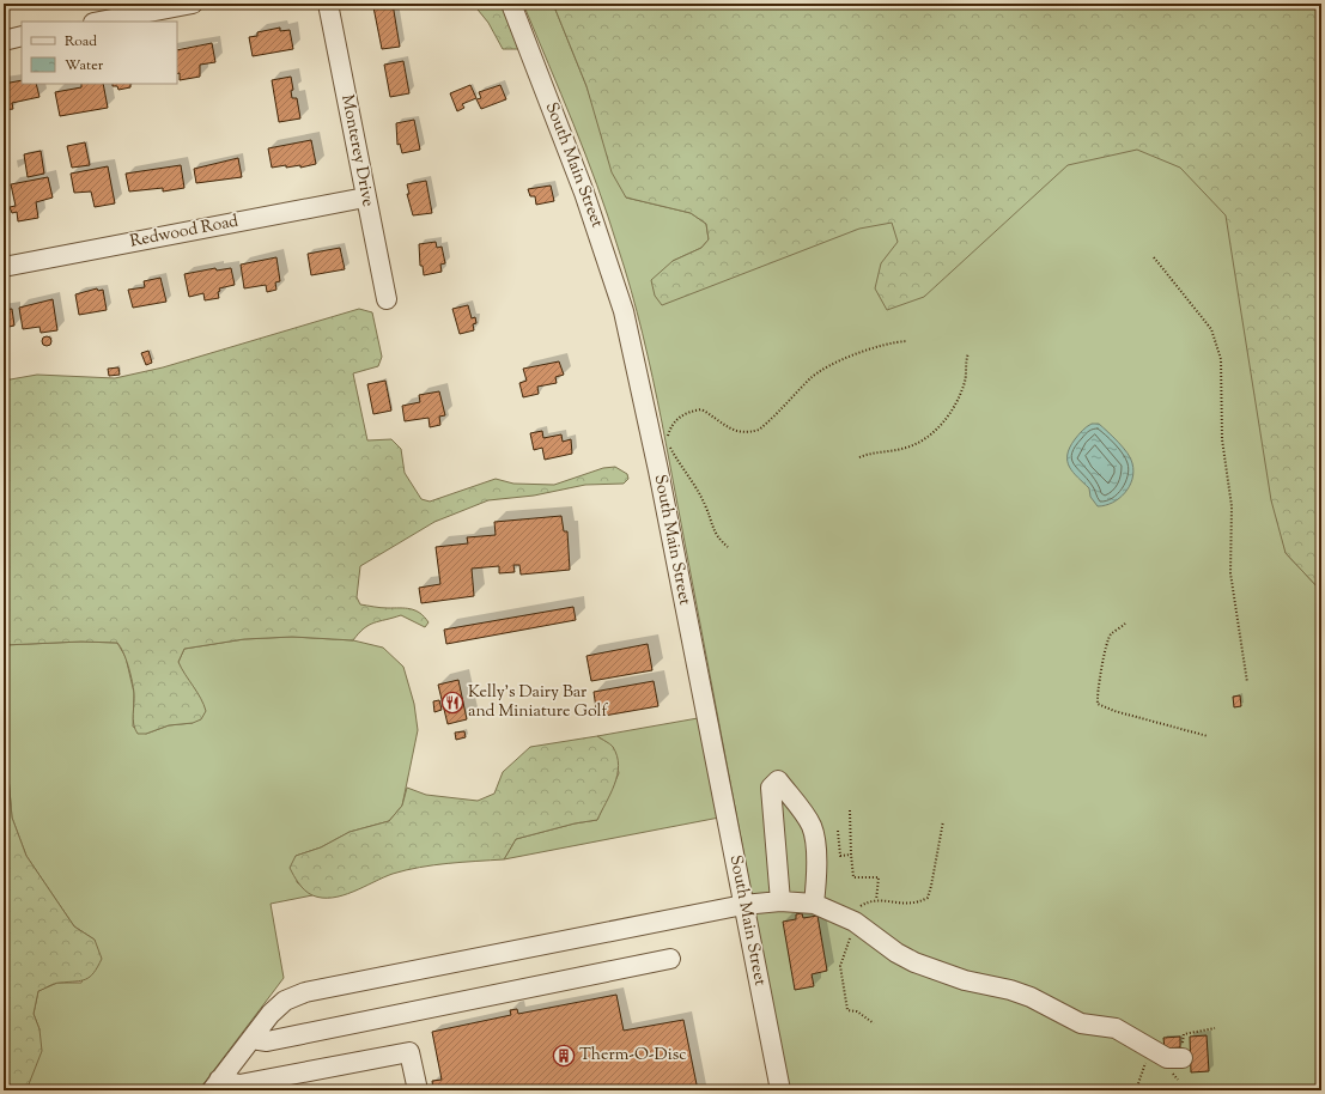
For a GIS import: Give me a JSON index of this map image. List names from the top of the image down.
{
  "streets": {
    "street": ["Monterey Drive", "South Main Street", "Redwood Road"]
  },
  "crossings": [
    ["Monterey Drive", "Redwood Road"]
  ],
  "places": {
    "restaurant": ["Kelly's Dairy Bar and Miniature Golf"],
    "building": ["Therm-O-Disc"]
  },
  "legend": ["Road", "Water"]
}
